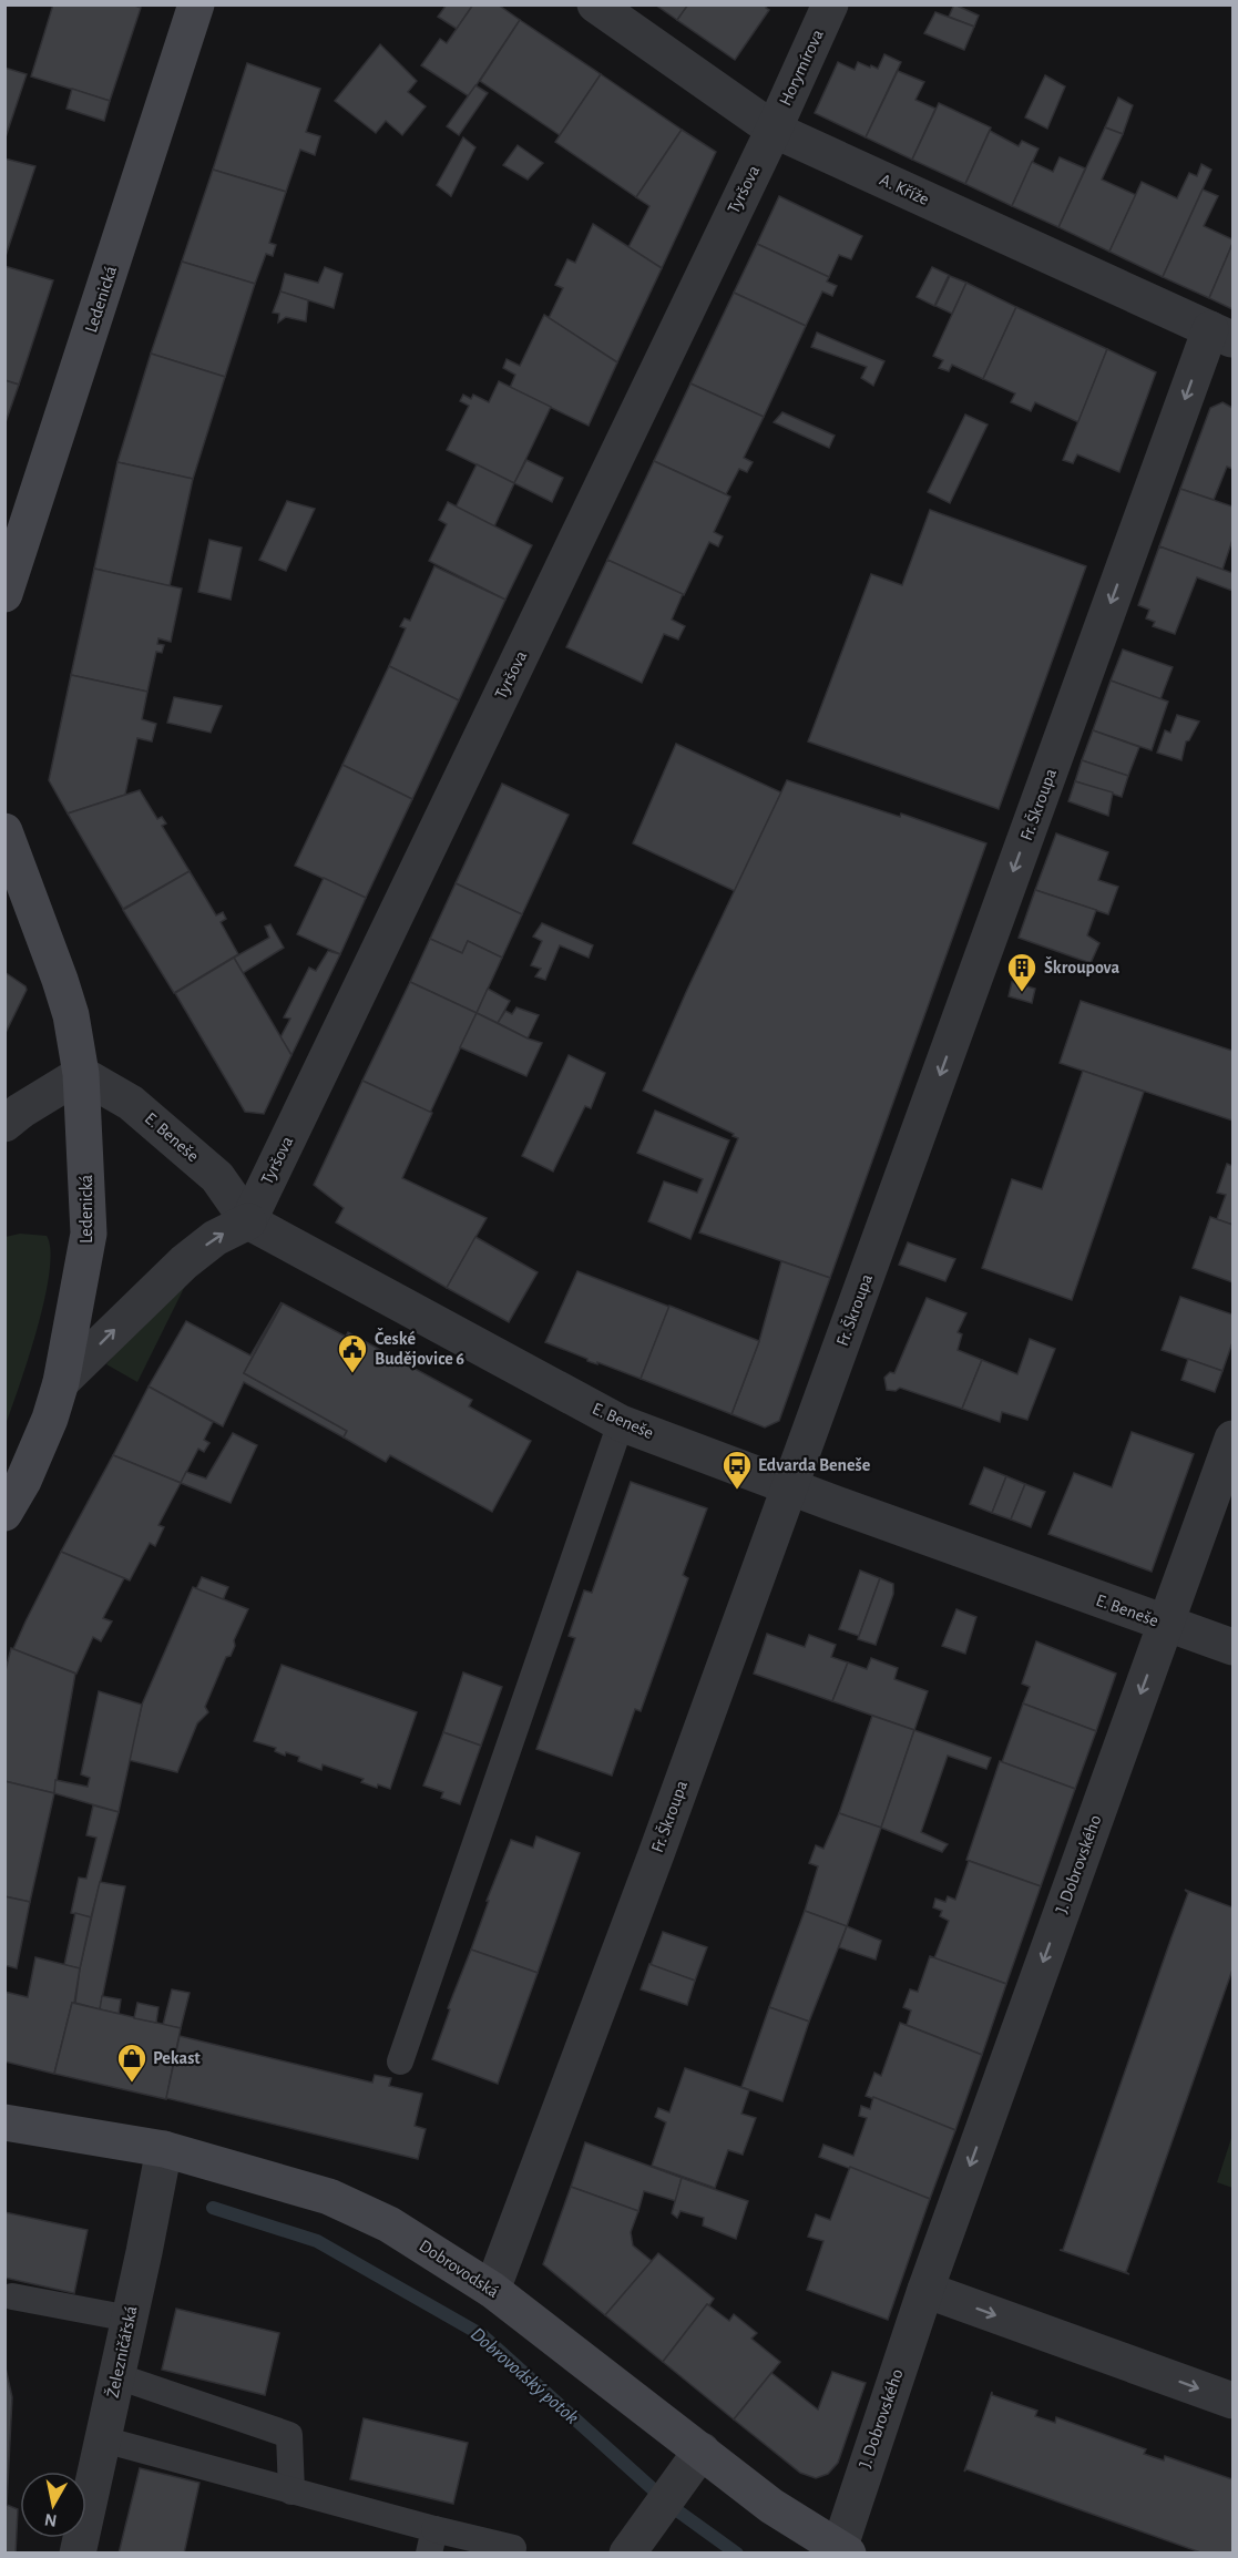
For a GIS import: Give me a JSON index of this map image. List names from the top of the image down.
{
  "streets": {
    "main road": ["Ledenická", "Dobrovodská"],
    "street": [
      "Horymírova",
      "Tyršova",
      "A. Kříže",
      "Fr. Škroupa",
      "E. Beneše",
      "J. Dobrovského",
      "Železničářská"
    ]
  },
  "crossings": [
    ["Horymírova", "Tyršova"],
    ["Horymírova", "A. Kříže"],
    ["Tyršova", "A. Kříže"],
    ["Tyršova", "Ledenická"],
    ["Tyršova", "E. Beneše"],
    ["A. Kříže", "Fr. Škroupa"],
    ["Ledenická", "E. Beneše"],
    ["Fr. Škroupa", "E. Beneše"],
    ["Fr. Škroupa", "Dobrovodská"],
    ["E. Beneše", "J. Dobrovského"],
    ["J. Dobrovského", "Dobrovodská"],
    ["Dobrovodská", "Železničářská"]
  ],
  "one_way": ["Fr. Škroupa", "J. Dobrovského"],
  "water": ["Dobrovodský potok"],
  "places": {
    "building": ["Škroupova"],
    "public building": ["České Budějovice 6"],
    "bus stop": ["Edvarda Beneše"],
    "shop": ["Pekast"]
  },
  "north": "bottom"
}
